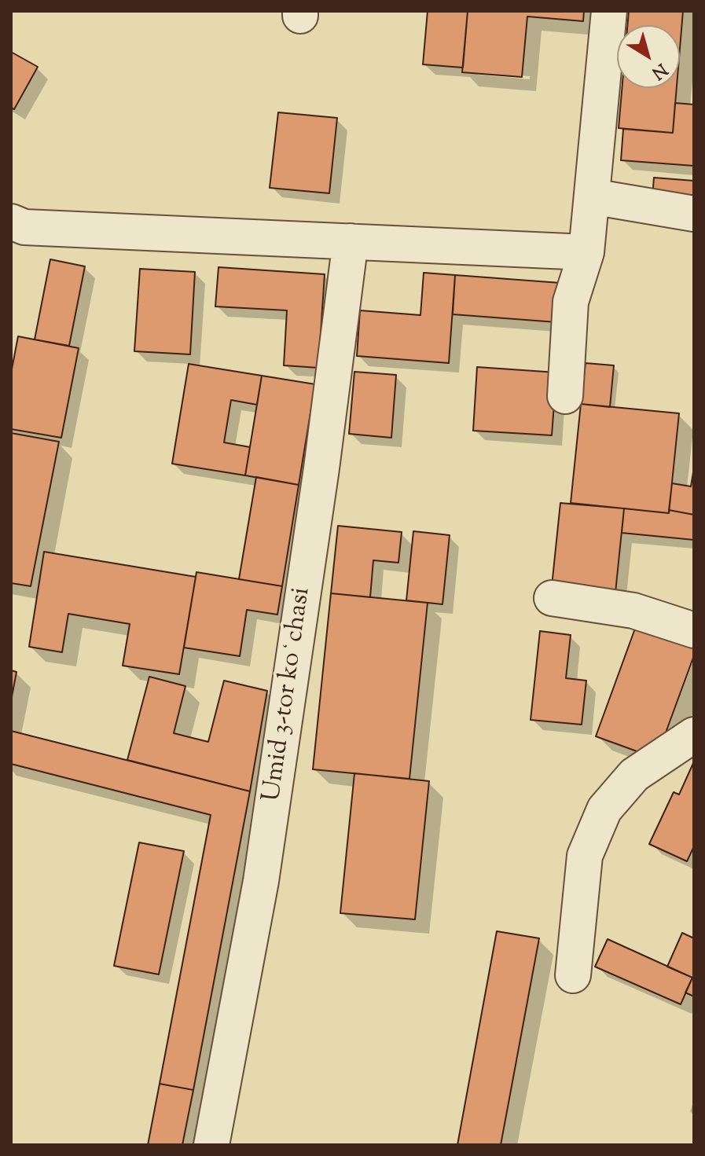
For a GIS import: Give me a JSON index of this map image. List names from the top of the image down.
{
  "streets": {
    "street": ["Umid 3-tor koʻchasi"]
  },
  "north": "bottom right"
}
